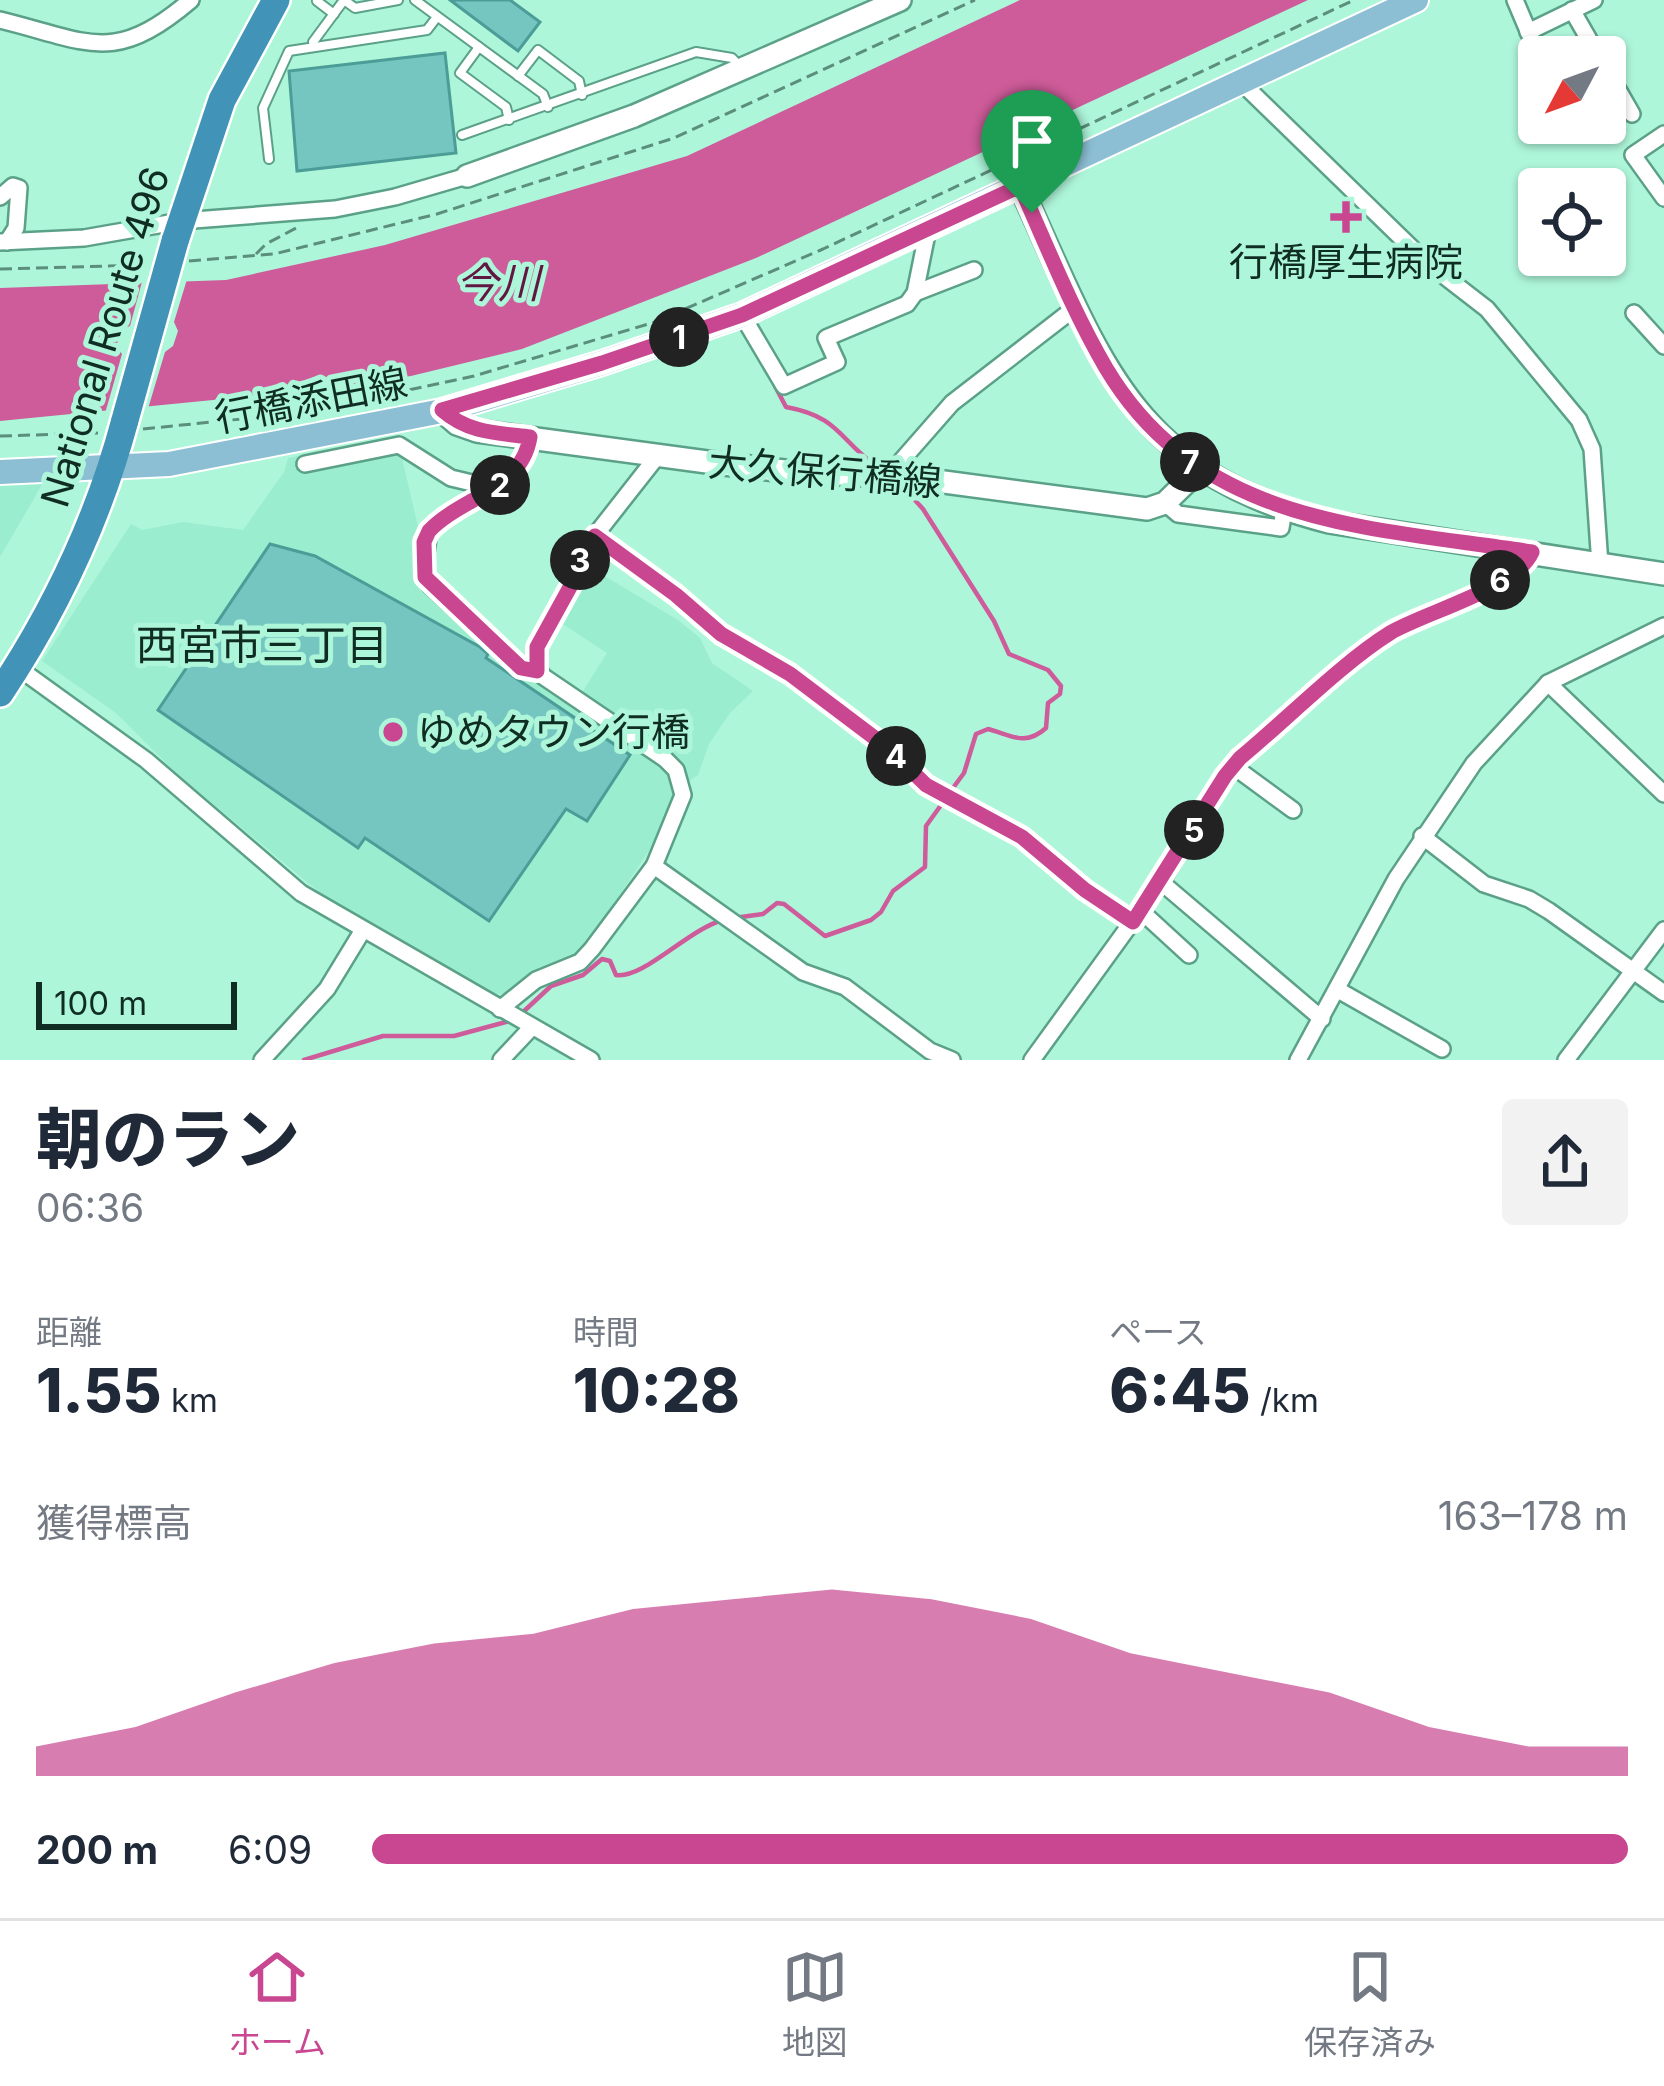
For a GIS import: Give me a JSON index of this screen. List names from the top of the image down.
{
  "streets": {
    "highway": ["National Route 496"],
    "main road": ["行橋添田線", "大久保行橋線"]
  },
  "crossings": [
    ["National Route 496", "行橋添田線"],
    ["行橋添田線", "大久保行橋線"]
  ],
  "districts": ["西宮市三丁目"],
  "water": ["今川"],
  "places": {
    "health": ["行橋厚生病院"],
    "other": ["ゆめタウン行橋"]
  },
  "scale_bar": "100 m",
  "north": "bottom left",
  "page": {
    "pins": [
      "1",
      "7",
      "2",
      "3",
      "6",
      "4",
      "5"
    ],
    "scale": "100 m",
    "heading": ["朝のラン", "06:36"],
    "stats": [
      ["距離", "1.55 km"],
      ["時間", "10:28"],
      ["ペース", "6:45 /km"]
    ],
    "chart": ["獲得標高", "163–178 m"],
    "list": [
      {
        "name": "200 m",
        "note": "6:09"
      }
    ],
    "tabs": ["ホーム", "地図", "保存済み"]
  }
}
